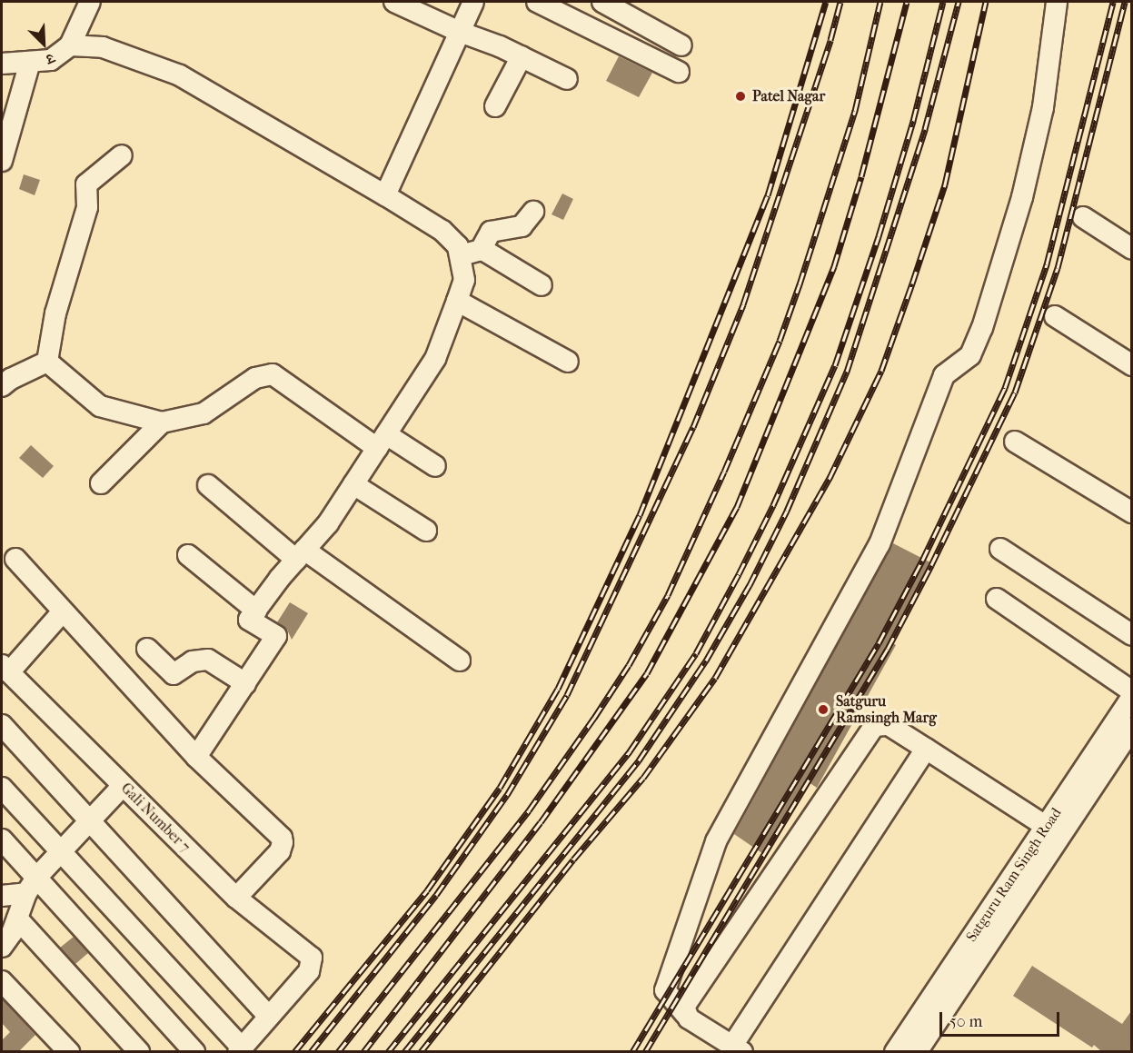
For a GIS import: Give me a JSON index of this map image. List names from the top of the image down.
{
  "streets": {
    "street": ["Gali Number 7", "Satguru Ram Singh Road"]
  },
  "places": ["Patel Nagar", "Satguru Ramsingh Marg"],
  "scale_bar": "50 m",
  "north": "bottom right"
}
